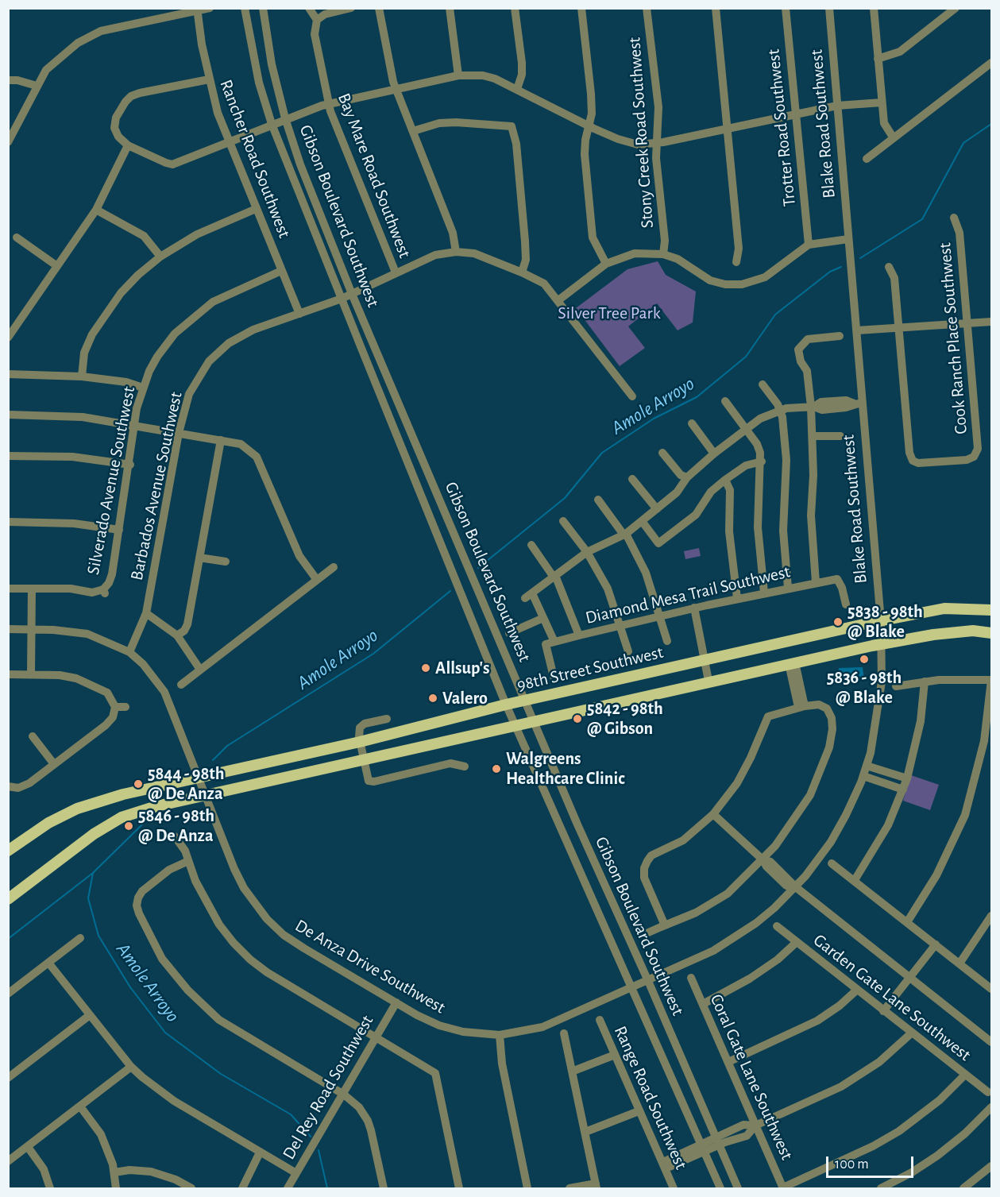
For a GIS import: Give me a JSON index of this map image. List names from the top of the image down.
{
  "streets": {
    "main road": ["98th Street Southwest"],
    "street": [
      "Blake Road Southwest",
      "Trotter Road Southwest",
      "Stony Creek Road Southwest",
      "Rancher Road Southwest",
      "Bay Mare Road Southwest",
      "Gibson Boulevard Southwest",
      "Cook Ranch Place Southwest",
      "Silverado Avenue Southwest",
      "Barbados Avenue Southwest",
      "Diamond Mesa Trail Southwest",
      "De Anza Drive Southwest",
      "Garden Gate Lane Southwest",
      "Coral Gate Lane Southwest",
      "Del Rey Road Southwest",
      "Range Road Southwest"
    ]
  },
  "crossings": [
    ["Blake Road Southwest", "Gibson Boulevard Southwest"],
    ["Blake Road Southwest", "98th Street Southwest"],
    ["Blake Road Southwest", "De Anza Drive Southwest"],
    ["Rancher Road Southwest", "Silverado Avenue Southwest"],
    ["Rancher Road Southwest", "Barbados Avenue Southwest"],
    ["Bay Mare Road Southwest", "Barbados Avenue Southwest"],
    ["Gibson Boulevard Southwest", "Barbados Avenue Southwest"],
    ["Gibson Boulevard Southwest", "98th Street Southwest"],
    ["Gibson Boulevard Southwest", "De Anza Drive Southwest"],
    ["Barbados Avenue Southwest", "De Anza Drive Southwest"],
    ["98th Street Southwest", "De Anza Drive Southwest"],
    ["De Anza Drive Southwest", "Del Rey Road Southwest"]
  ],
  "water": ["Amole Arroyo"],
  "parks": ["Silver Tree Park"],
  "places": [
    "5838 - 98th @ Blake",
    "5836 - 98th @ Blake",
    "Allsup's",
    "Valero",
    "5842 - 98th @ Gibson",
    "Walgreens Healthcare Clinic",
    "5844 - 98th @ De Anza",
    "5846 - 98th @ De Anza"
  ],
  "scale_bar": "100 m"
}
